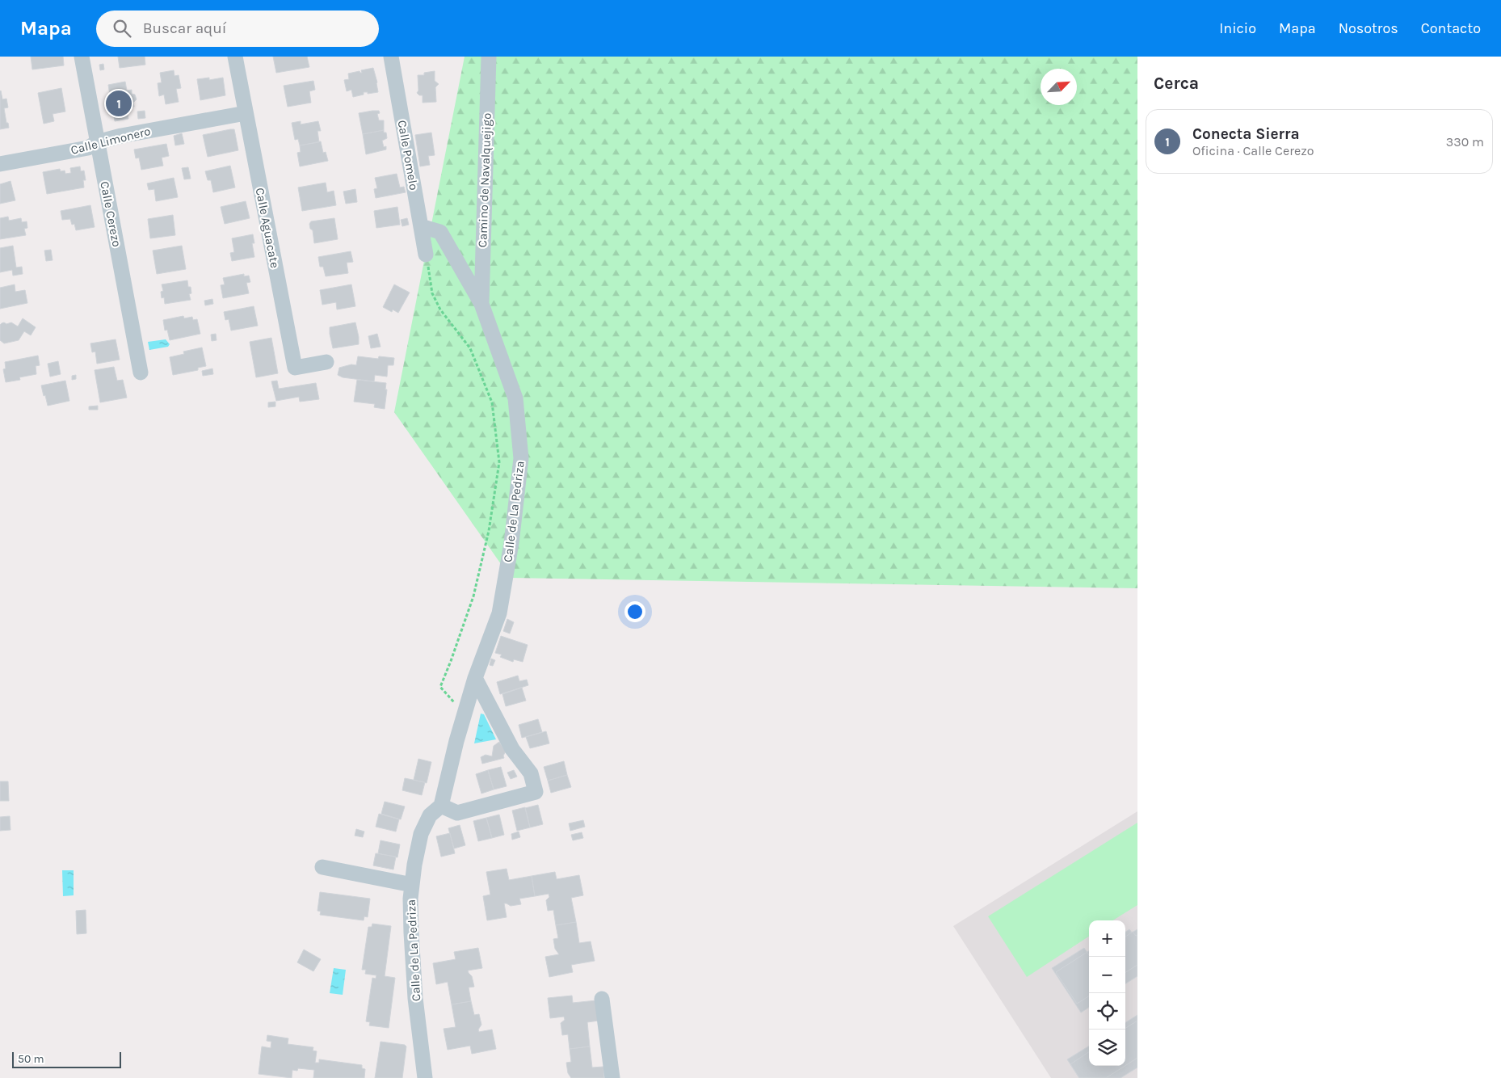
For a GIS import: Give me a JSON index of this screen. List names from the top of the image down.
{
  "streets": {
    "street": [
      "Calle Limonero",
      "Calle Pomelo",
      "Camino de Navalquejigo",
      "Calle Cerezo",
      "Calle Aguacate",
      "Calle de La Pedriza"
    ]
  },
  "crossings": [
    ["Calle Limonero", "Calle Cerezo"],
    ["Calle Limonero", "Calle Aguacate"],
    ["Calle Pomelo", "Calle de La Pedriza"],
    ["Camino de Navalquejigo", "Calle de La Pedriza"]
  ],
  "scale_bar": "50 m",
  "north": "top right",
  "page": {
    "header": "Mapa",
    "search": "Buscar aquí",
    "nav": [
      "Inicio",
      "Mapa",
      "Nosotros",
      "Contacto"
    ],
    "heading": "Cerca",
    "pins": "1",
    "list": [
      {
        "mark": "1",
        "name": "Conecta Sierra",
        "note": "Oficina · Calle Cerezo",
        "value": "330 m"
      }
    ],
    "map_buttons": ["+", "−"],
    "scale": "50 m"
  }
}
